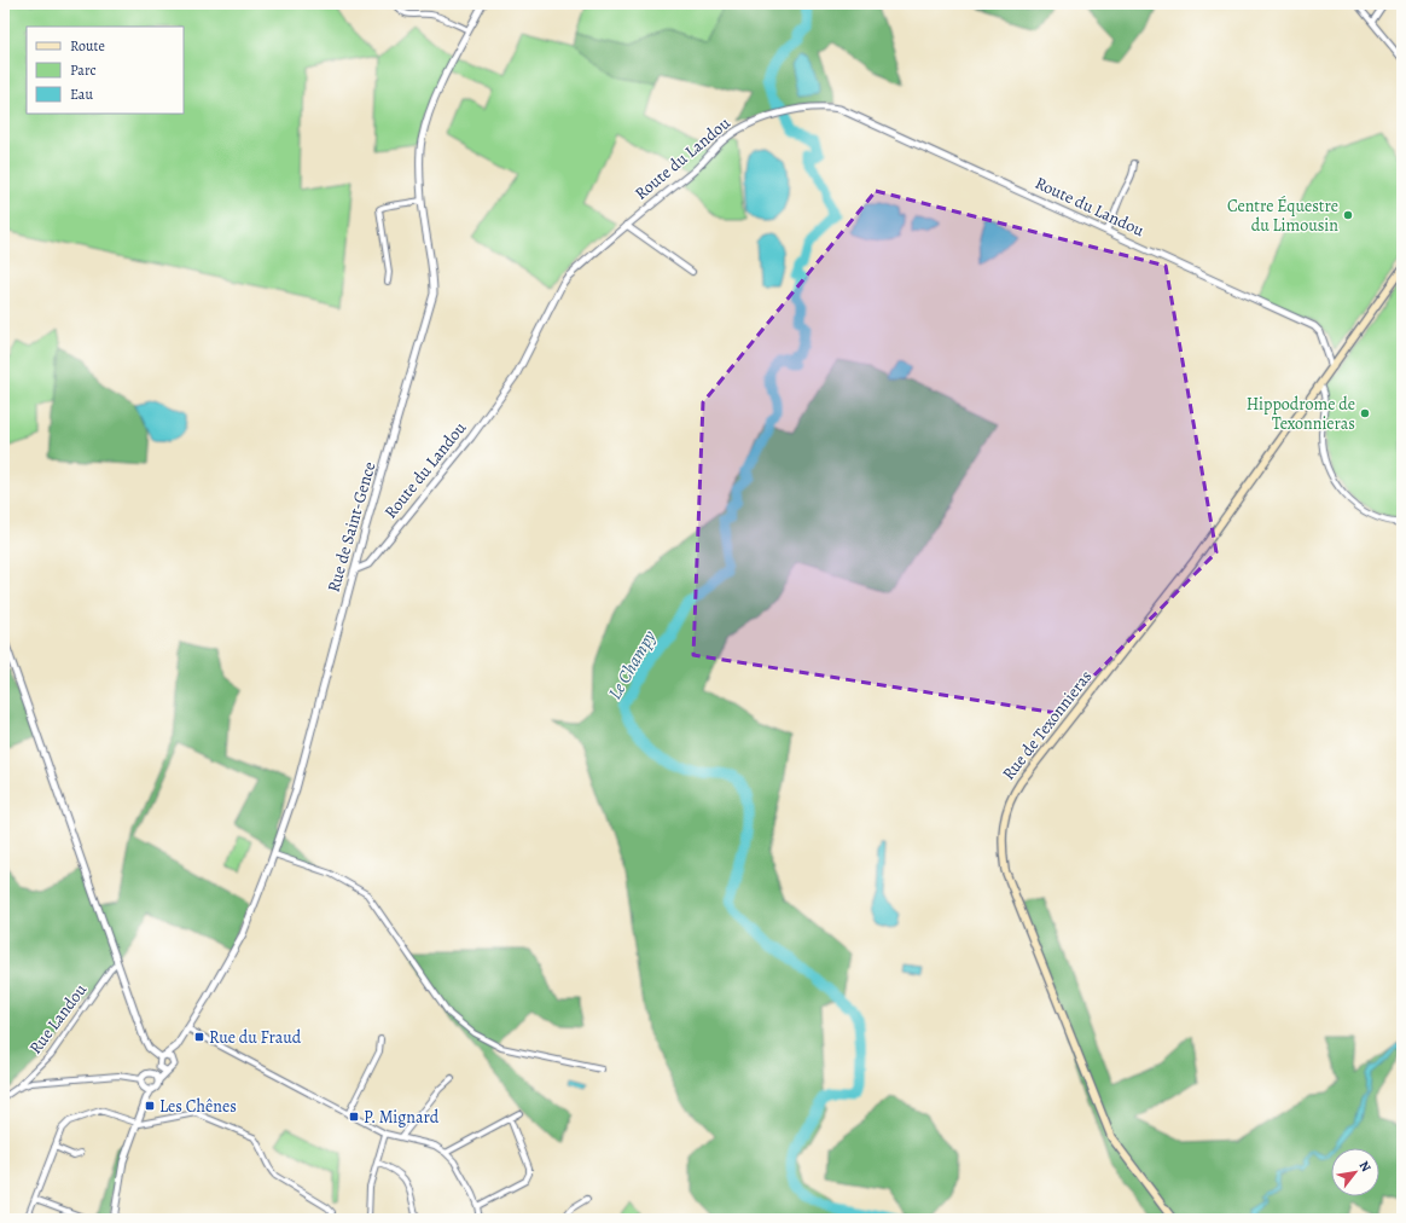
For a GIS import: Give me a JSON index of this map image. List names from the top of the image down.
{
  "streets": {
    "main road": ["Rue de Texonnieras"],
    "street": ["Route du Landou", "Rue de Saint-Gence", "Rue Landou"]
  },
  "crossings": [
    ["Route du Landou", "Rue de Saint-Gence"],
    ["Route du Landou", "Rue de Texonnieras"]
  ],
  "water": ["Le Champy"],
  "places": {
    "other": ["Centre Équestre du Limousin", "Hippodrome de Texonnieras"],
    "transit": ["Rue du Fraud", "Les Chênes", "P. Mignard"]
  },
  "legend": ["Route", "Parc", "Eau"],
  "north": "top right"
}
